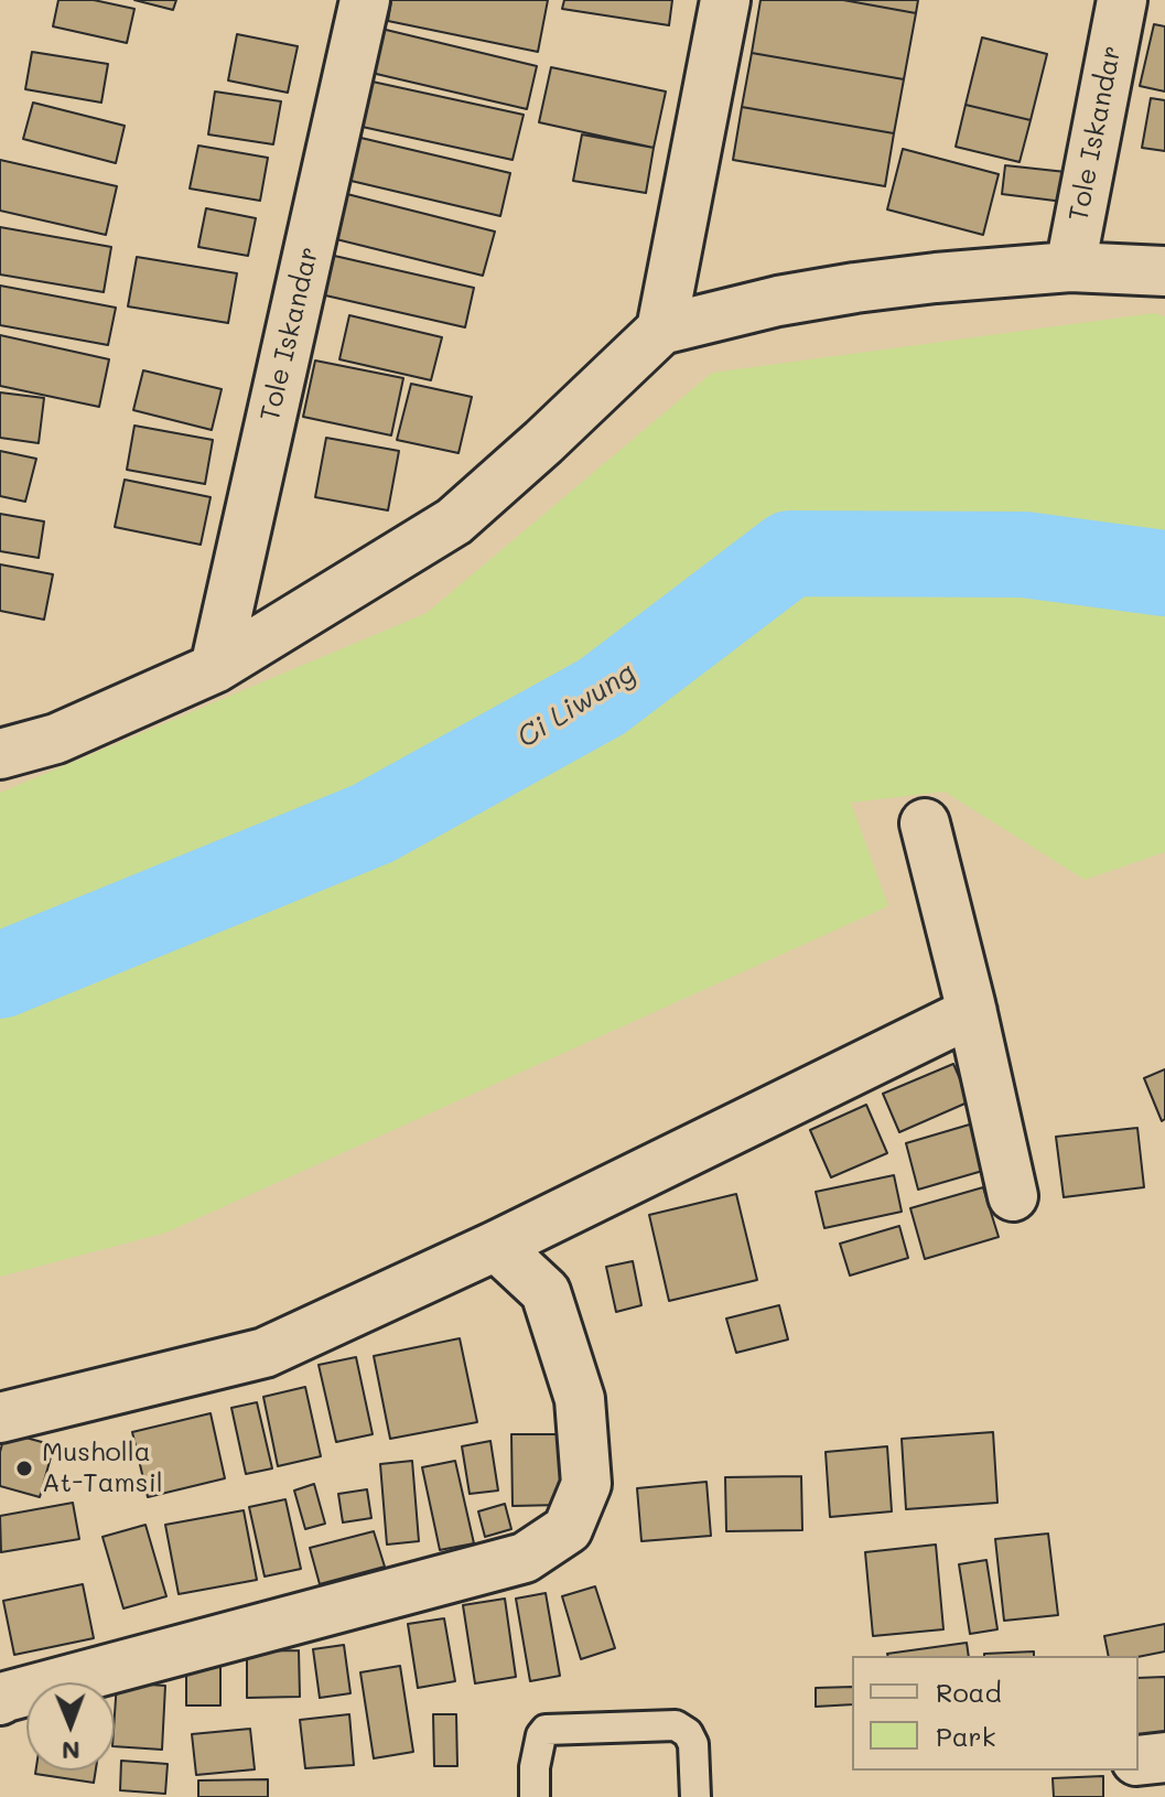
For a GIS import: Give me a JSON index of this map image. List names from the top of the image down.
{
  "streets": {
    "street": ["Tole Iskandar"]
  },
  "water": ["Ci Liwung"],
  "places": ["Musholla At-Tamsil"],
  "legend": ["Road", "Park"],
  "north": "bottom"
}
